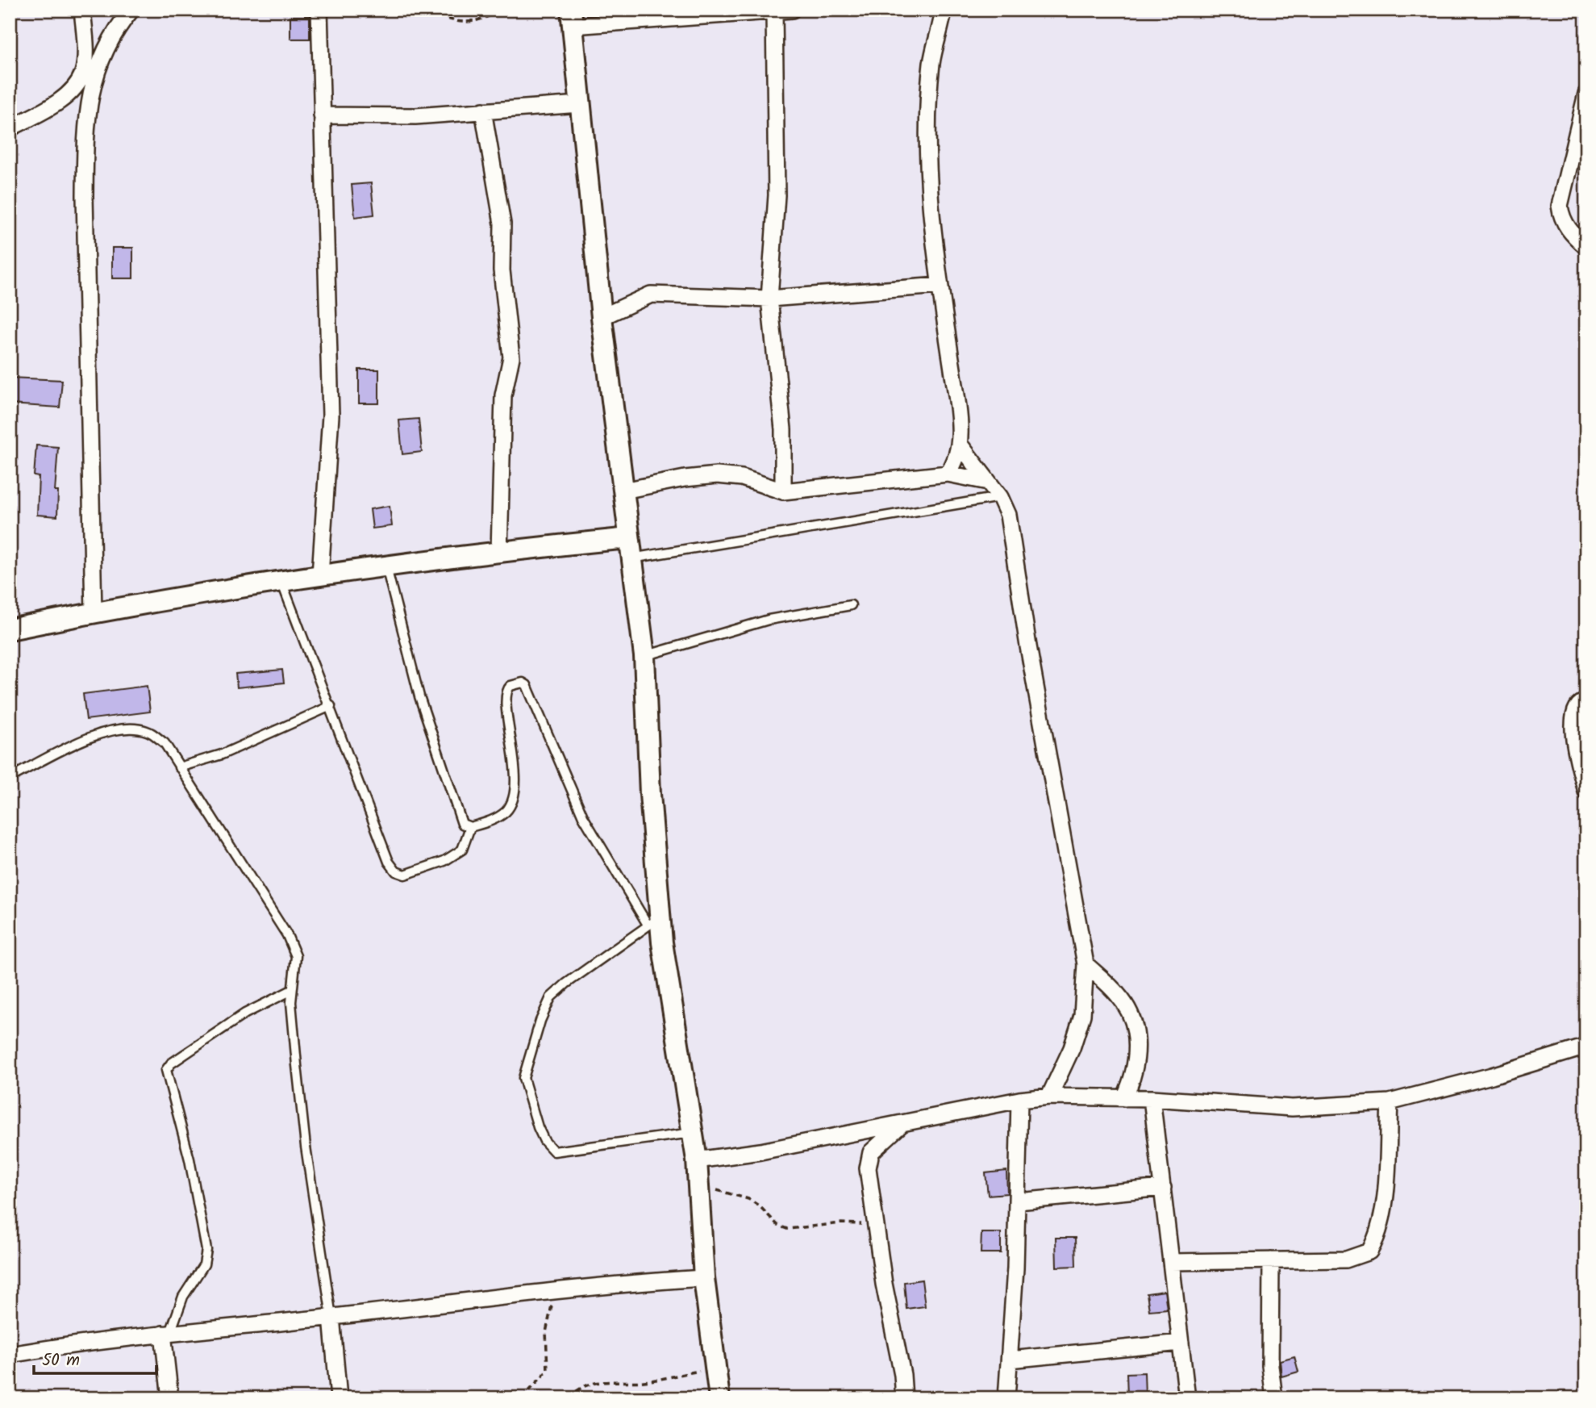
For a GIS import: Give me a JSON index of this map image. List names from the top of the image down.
{
  "scale_bar": "50 m"
}
